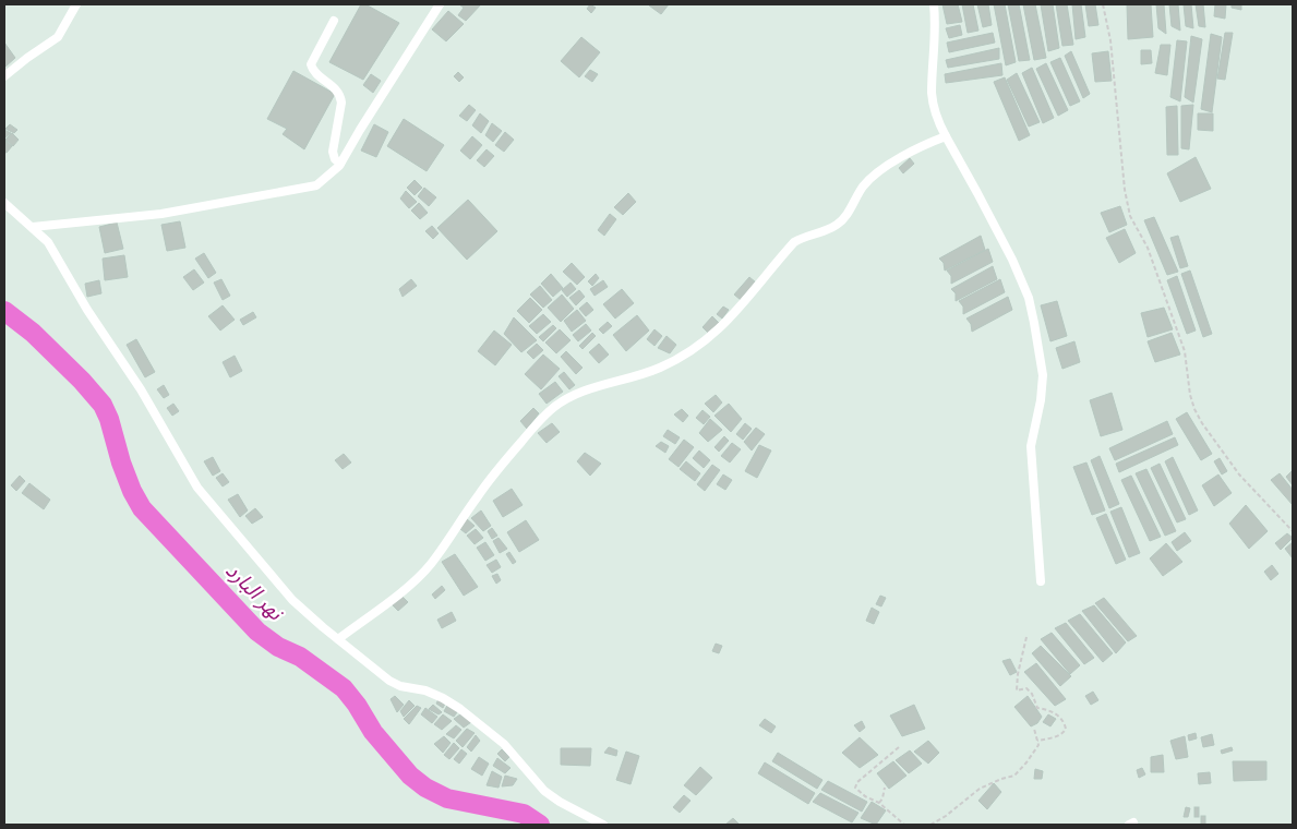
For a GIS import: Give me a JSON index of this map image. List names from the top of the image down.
{
  "water": ["نهر البارد"]
}
